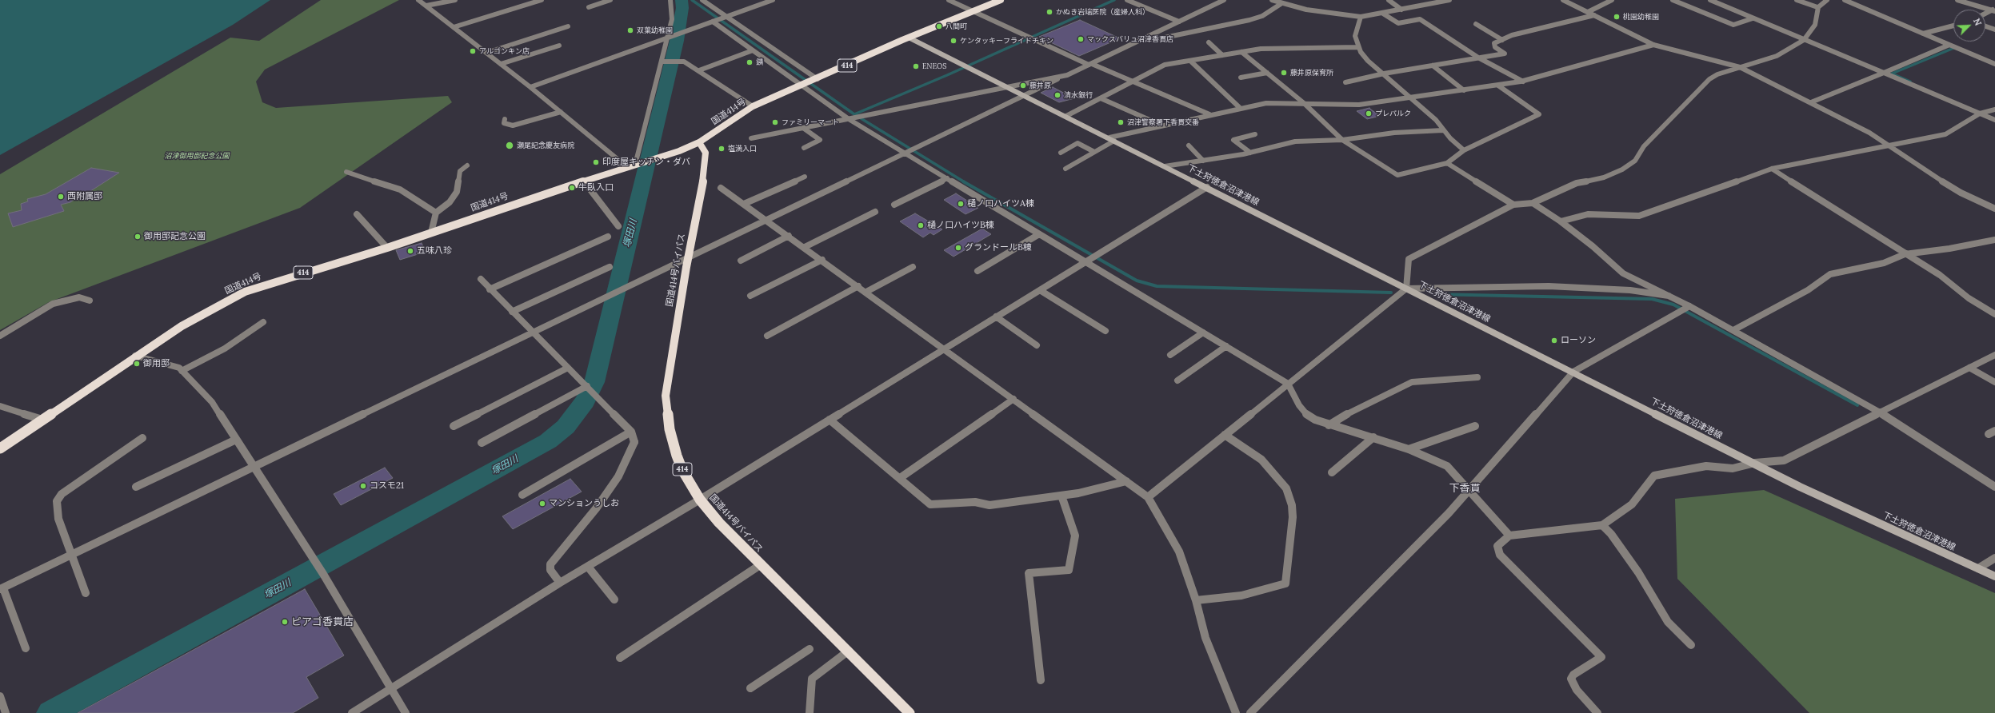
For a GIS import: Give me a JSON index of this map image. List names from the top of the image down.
{
  "streets": {
    "highway": ["414", "国道414号", "国道414号バイパス"],
    "main road": ["下土狩徳倉沼津港線"]
  },
  "crossings": [
    ["国道414号", "下土狩徳倉沼津港線"],
    ["国道414号", "国道414号バイパス"]
  ],
  "districts": ["下香貫"],
  "water": ["塚田川"],
  "parks": ["沼津御用邸記念公園"],
  "places": [
    "かぬき岩端医院（産婦人科）",
    "桃園幼稚園",
    "八間町",
    "双葉幼稚園",
    "マックスバリュ沼津香貫店",
    "ケンタッキーフライドチキン",
    "アルゴンキン店",
    "銕",
    "ENEOS",
    "藤井原保育所",
    "藤井原",
    "清水銀行",
    "プレパルク",
    "ファミリーマート",
    "沼津警察署下香貫交番",
    "瀬尾記念慶友病院",
    "塩満入口",
    "印度屋キッチン・ダバ",
    "牛臥入口",
    "西附属邸",
    "樋ノ口ハイツA棟",
    "樋ノ口ハイツB棟",
    "御用邸記念公園",
    "グランドールB棟",
    "五味八珍",
    "ローソン",
    "御用邸",
    "コスモ21",
    "マンションうしお",
    "ピアゴ香貫店"
  ],
  "north": "top right"
}
